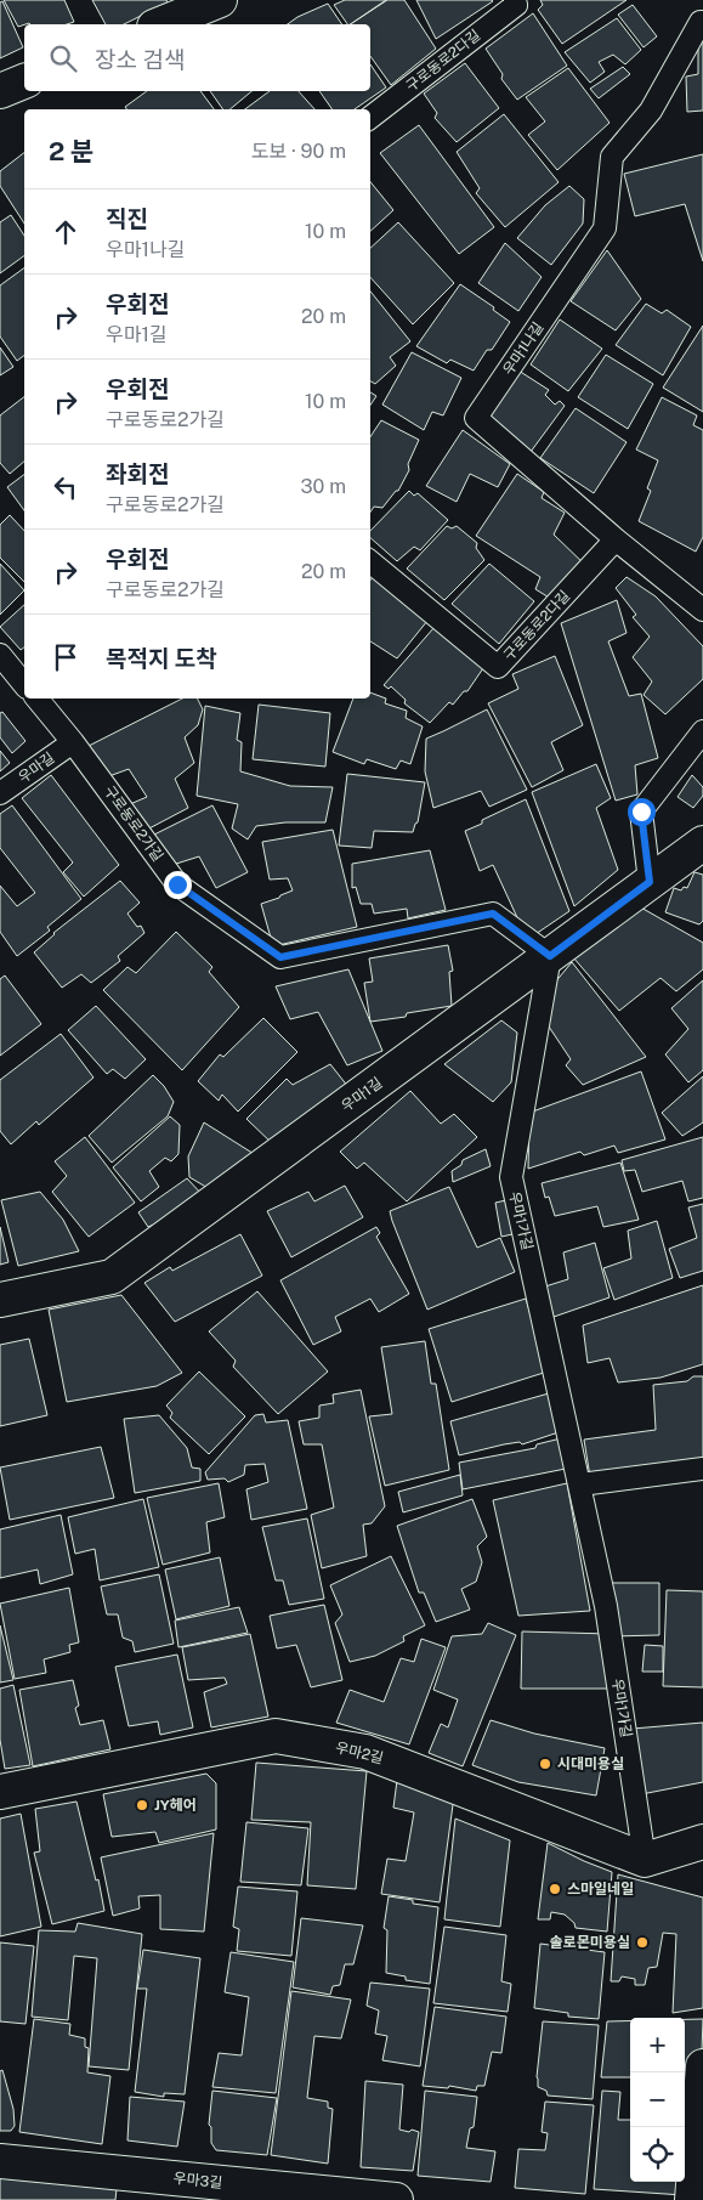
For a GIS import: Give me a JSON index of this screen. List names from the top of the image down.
{
  "streets": {
    "street": ["우마1길", "우마2길", "우마3길"],
    "lane": [
      "구로동로2다길",
      "우마1나길",
      "우마길",
      "구로동로2가길",
      "우마1가길"
    ]
  },
  "crossings": [
    ["구로동로2다길", "우마1나길"],
    ["우마길", "구로동로2가길"],
    ["구로동로2가길", "우마1길"],
    ["구로동로2가길", "우마1가길"],
    ["우마1길", "우마1가길"],
    ["우마1가길", "우마2길"]
  ],
  "places": [
    "시대미용실",
    "JY헤어",
    "스마일네일",
    "솔로몬미용실"
  ],
  "page": {
    "search": "장소 검색",
    "heading": ["2 분", "도보 · 90 m"],
    "list": [
      ["직진", "우마1나길", "10 m"],
      ["우회전", "우마1길", "20 m"],
      ["우회전", "구로동로2가길", "10 m"],
      ["좌회전", "구로동로2가길", "30 m"],
      ["우회전", "구로동로2가길", "20 m"],
      "목적지 도착"
    ],
    "map_buttons": ["+", "−"]
  }
}
